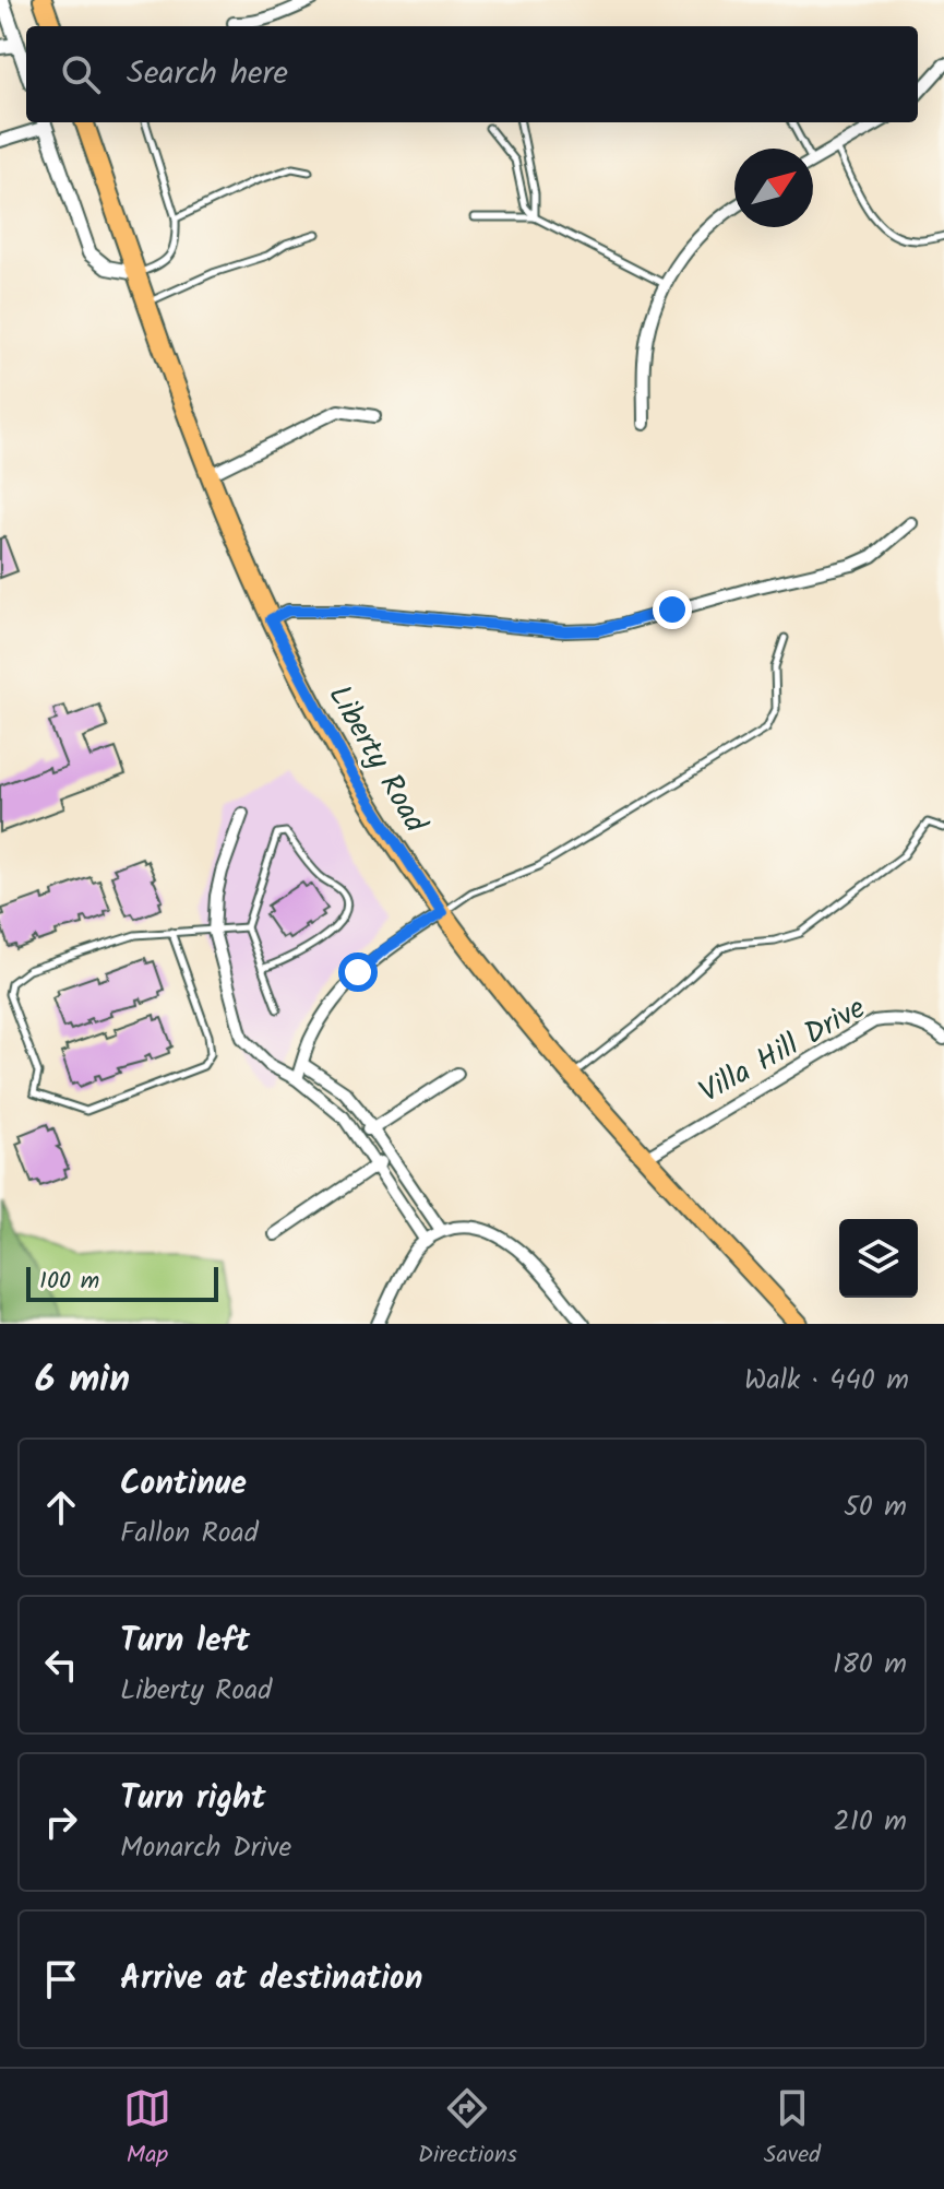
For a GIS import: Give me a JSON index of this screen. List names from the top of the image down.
{
  "streets": {
    "main road": ["Liberty Road"],
    "street": ["Villa Hill Drive"]
  },
  "crossings": [
    ["Liberty Road", "Villa Hill Drive"]
  ],
  "scale_bar": "100 m",
  "north": "top right",
  "page": {
    "search": "Search here",
    "scale": "100 m",
    "heading": ["6 min", "Walk · 440 m"],
    "list": [
      ["Continue", "Fallon Road", "50 m"],
      ["Turn left", "Liberty Road", "180 m"],
      ["Turn right", "Monarch Drive", "210 m"],
      "Arrive at destination"
    ],
    "nav": ["Map", "Directions", "Saved"]
  }
}
